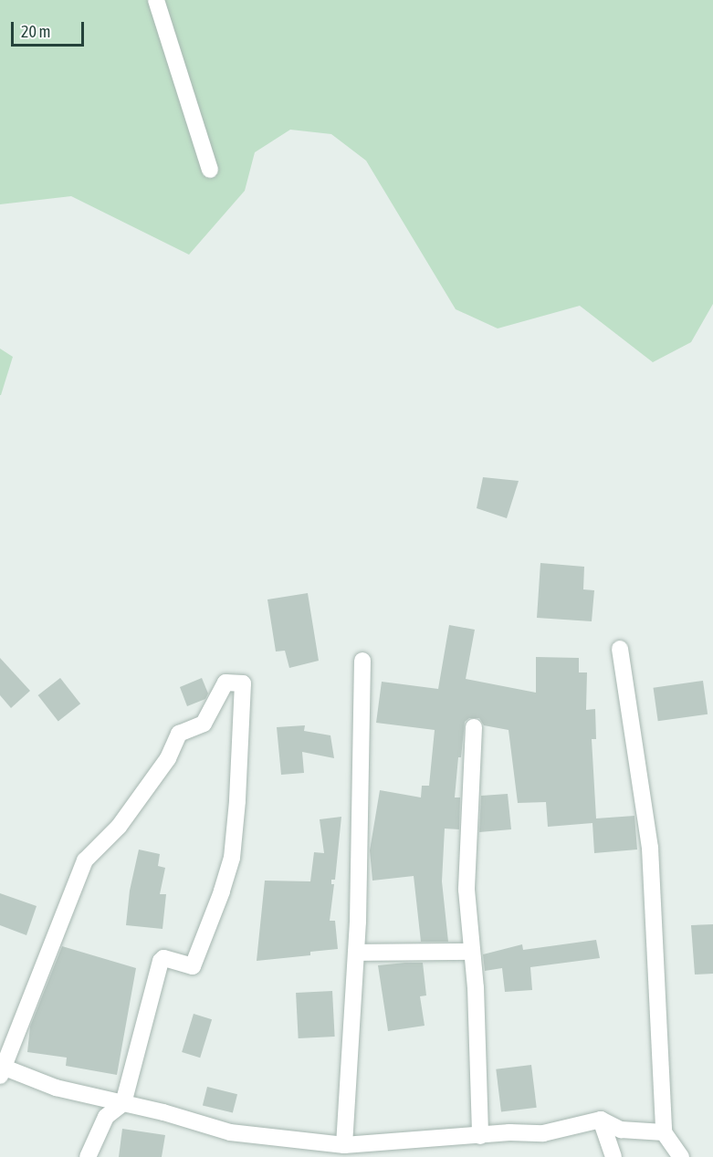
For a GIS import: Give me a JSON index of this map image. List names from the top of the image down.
{
  "scale_bar": "20 m"
}
